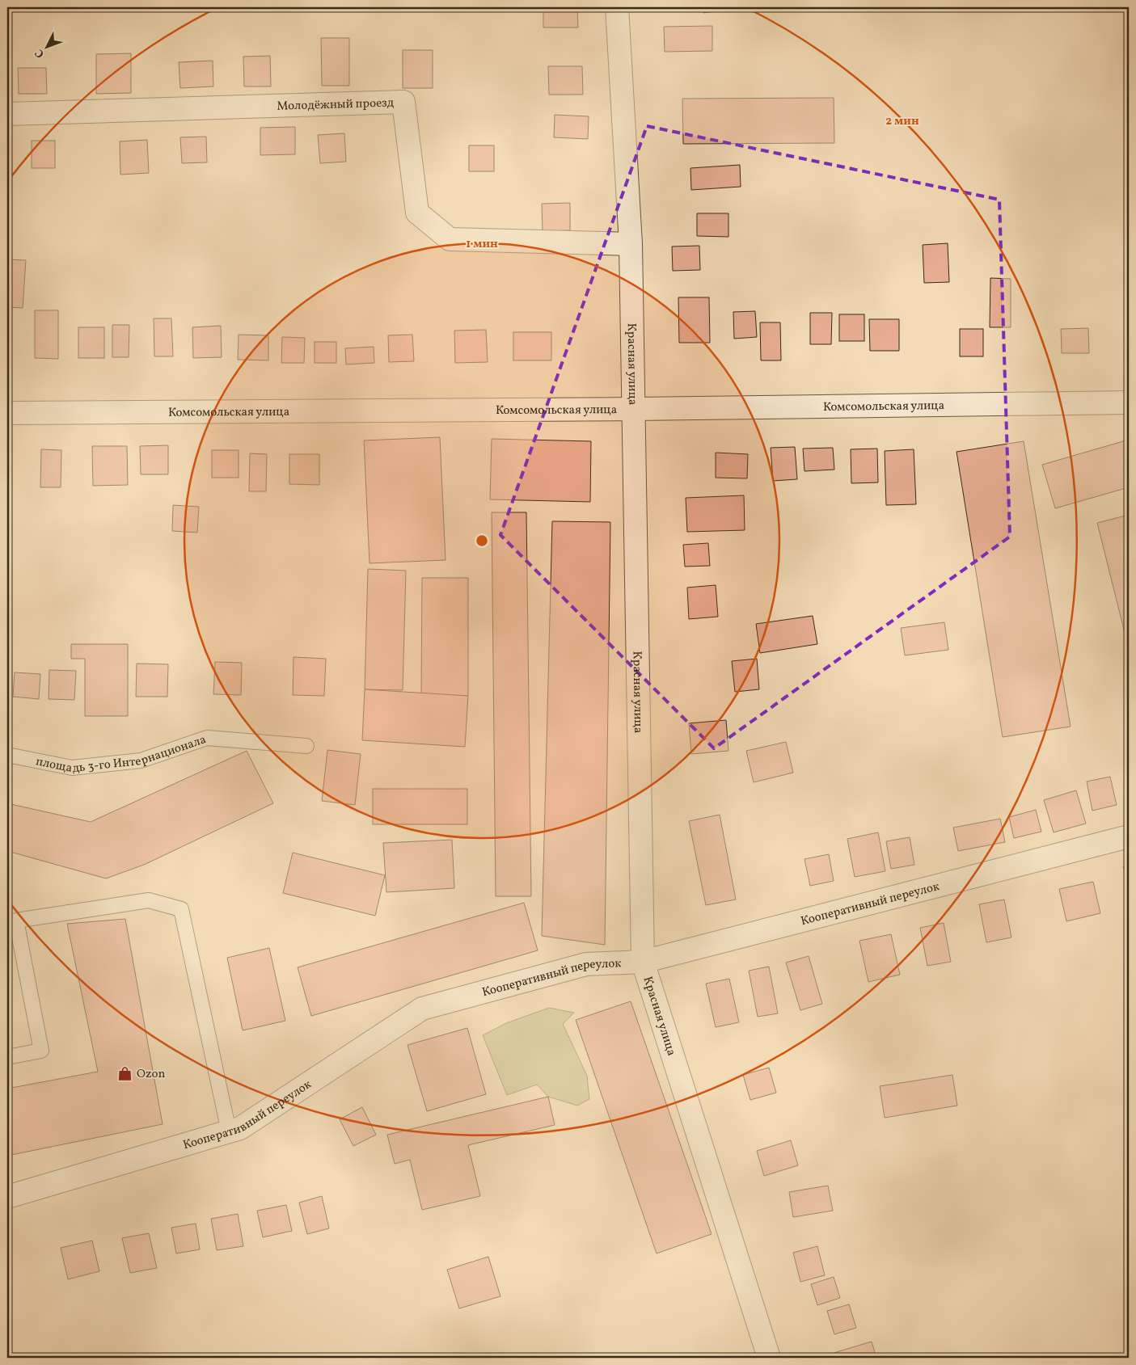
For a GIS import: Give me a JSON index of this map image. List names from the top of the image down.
{
  "streets": {
    "street": [
      "Молодёжный проезд",
      "Красная улица",
      "Комсомольская улица",
      "Кооперативный переулок"
    ],
    "lane": ["площадь 3-го Интернационала"]
  },
  "crossings": [
    ["Молодёжный проезд", "Красная улица"],
    ["Красная улица", "Комсомольская улица"],
    ["Красная улица", "Кооперативный переулок"]
  ],
  "places": {
    "shop": ["Ozon"]
  },
  "north": "bottom left",
  "rings": ["2 мин", "1 мин"]
}
